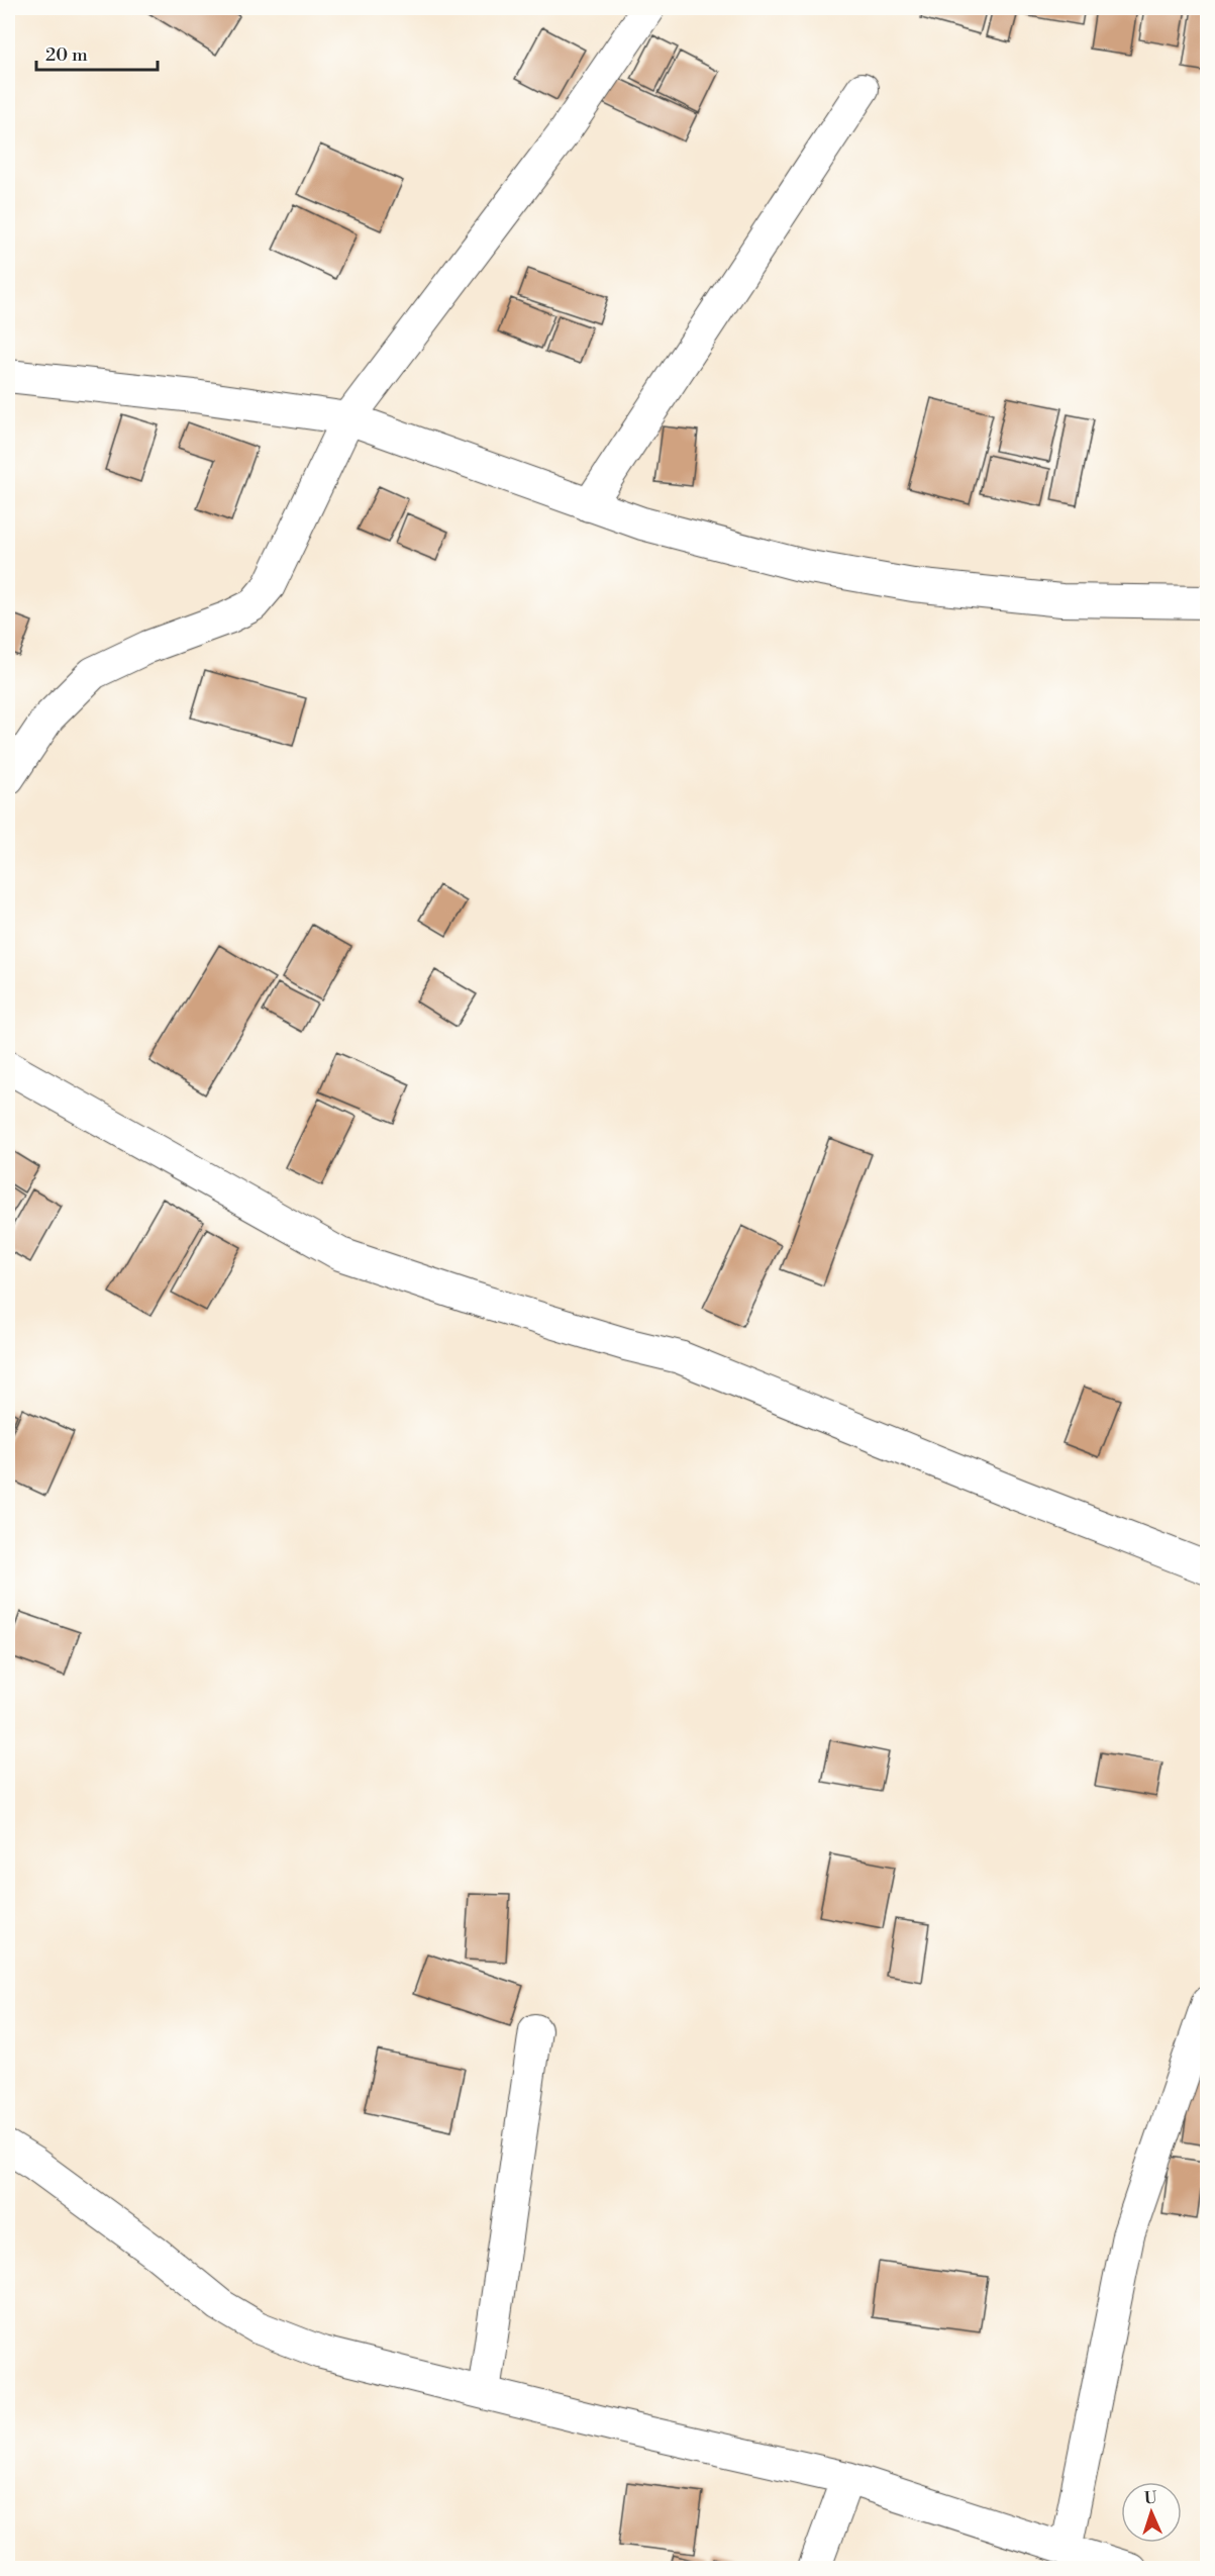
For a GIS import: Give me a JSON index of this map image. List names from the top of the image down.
{
  "scale_bar": "20 m",
  "north": "top"
}
